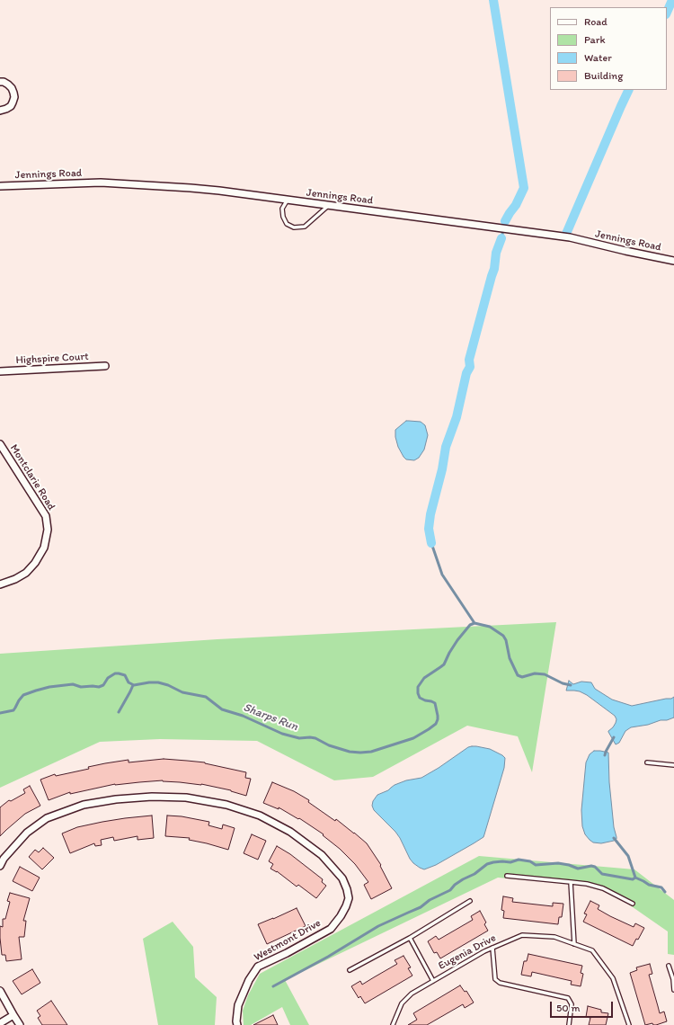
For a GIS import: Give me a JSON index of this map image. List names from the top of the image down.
{
  "streets": {
    "street": [
      "Jennings Road",
      "Highspire Court",
      "Montclarie Road",
      "Westmont Drive"
    ],
    "lane": ["Eugenia Drive"]
  },
  "water": ["Sharps Run"],
  "legend": [
    "Road",
    "Park",
    "Water",
    "Building"
  ],
  "scale_bar": "50 m"
}
